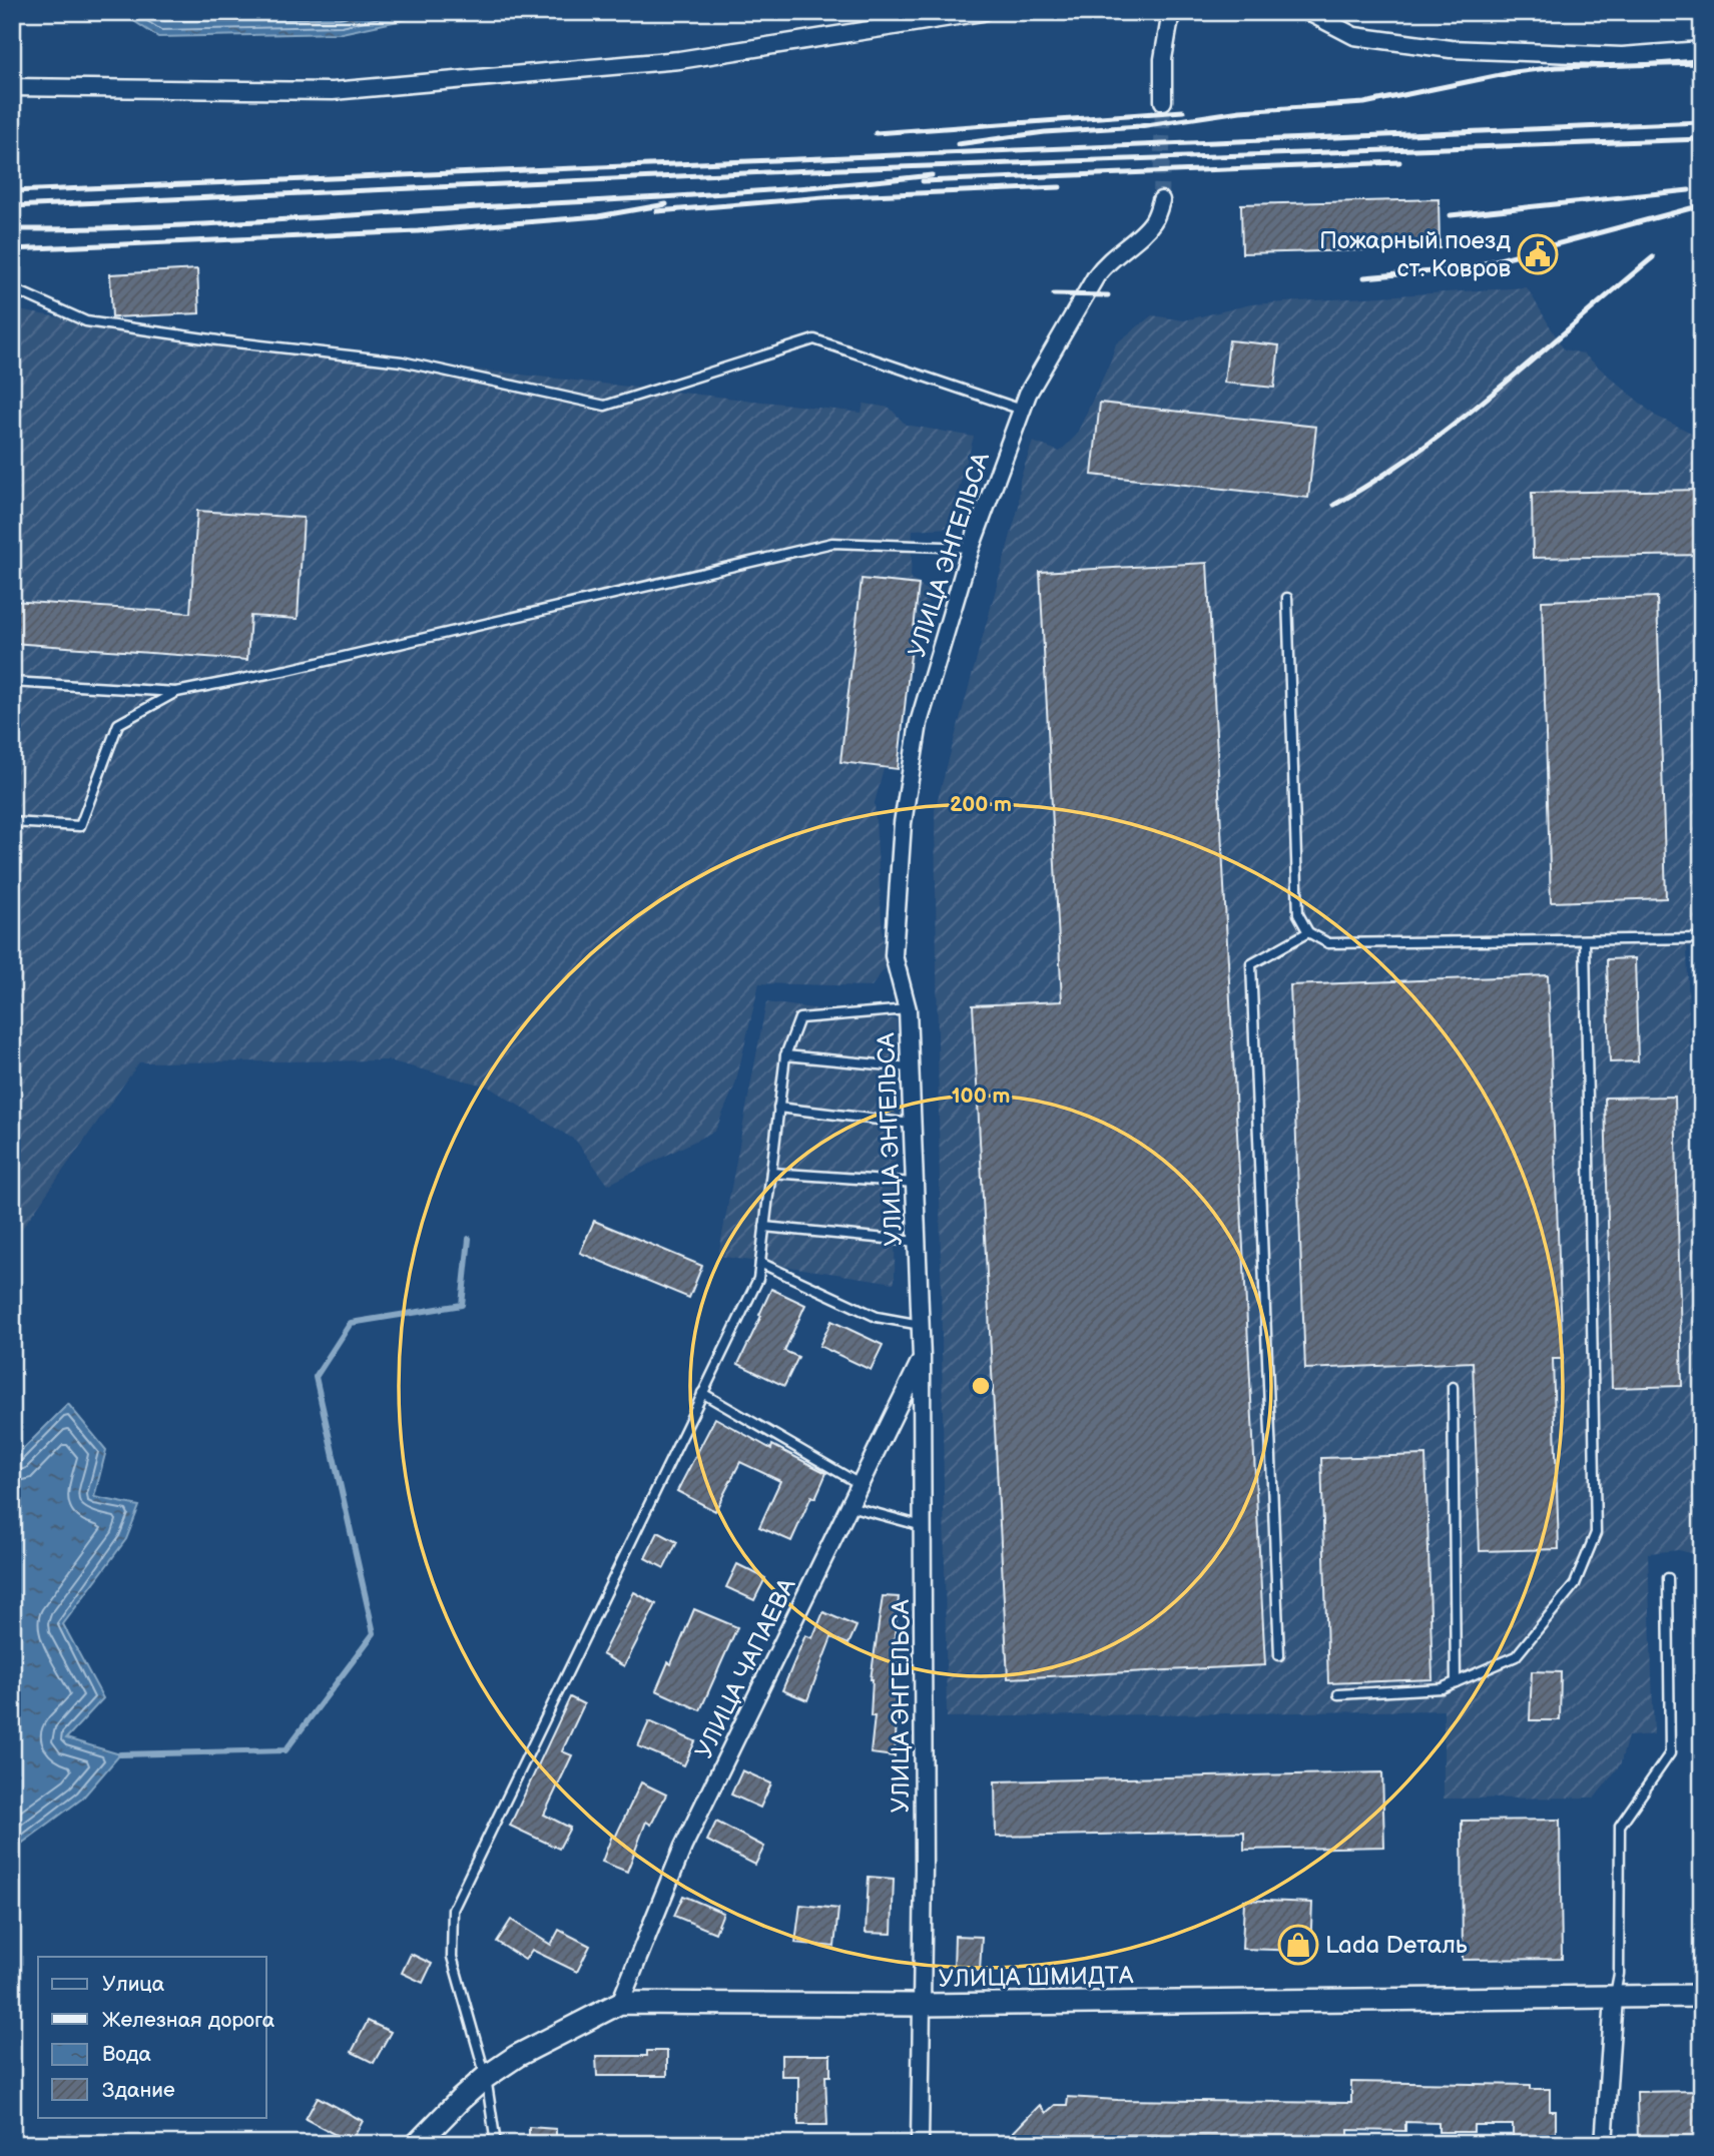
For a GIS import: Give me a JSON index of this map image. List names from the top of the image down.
{
  "streets": {
    "main road": ["УЛИЦА ШМИДТА"],
    "street": ["УЛИЦА ЭНГЕЛЬСА", "УЛИЦА ЧАПАЕВА"]
  },
  "crossings": [
    ["УЛИЦА ЭНГЕЛЬСА", "УЛИЦА ЧАПАЕВА"],
    ["УЛИЦА ЭНГЕЛЬСА", "УЛИЦА ШМИДТА"],
    ["УЛИЦА ЧАПАЕВА", "УЛИЦА ШМИДТА"]
  ],
  "places": {
    "public building": ["Пожарный поезд ст. Ковров"],
    "shop": ["Lada Dеталь"]
  },
  "legend": [
    "Улица",
    "Железная дорога",
    "Вода",
    "Здание"
  ],
  "rings": ["200 m", "100 m"]
}
